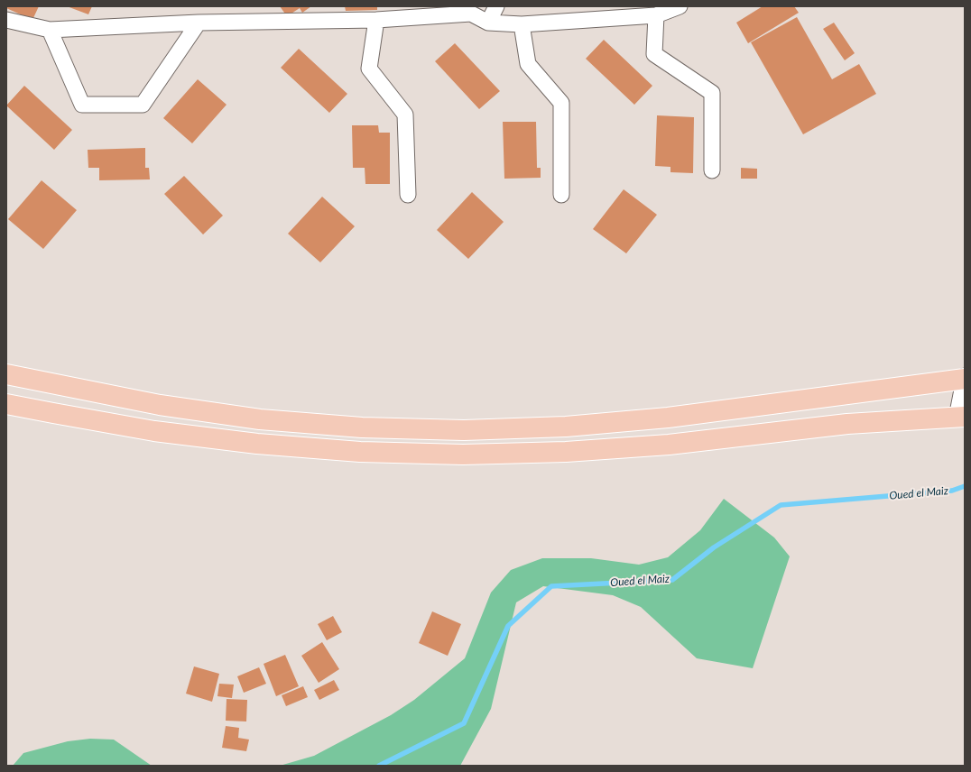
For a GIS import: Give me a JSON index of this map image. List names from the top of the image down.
{
  "water": ["Oued el Maiz"]
}
